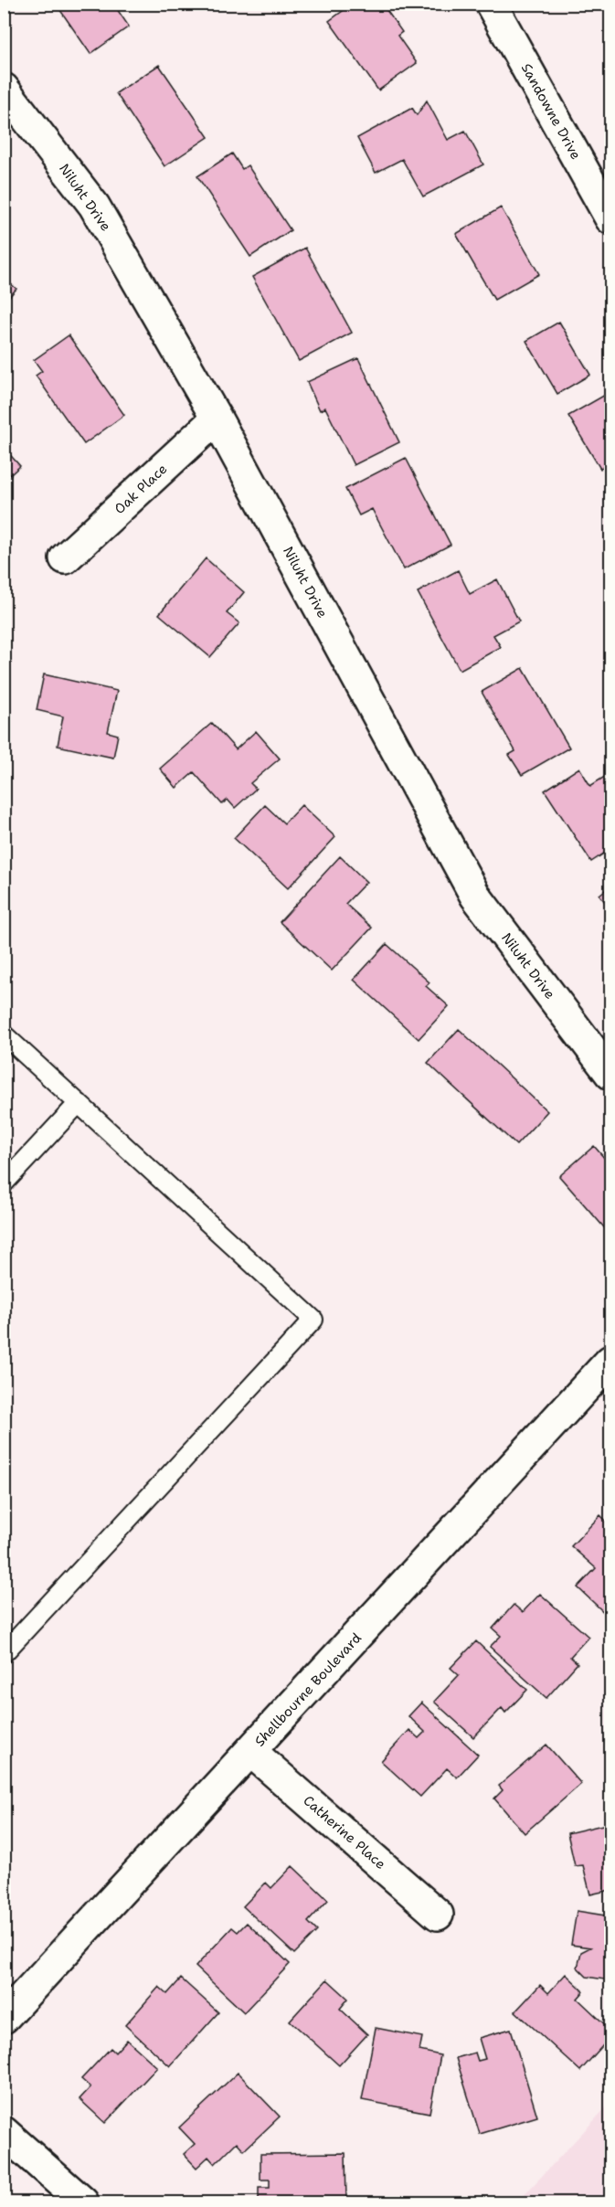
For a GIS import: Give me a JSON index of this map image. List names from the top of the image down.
{
  "streets": {
    "street": [
      "Sandowne Drive",
      "Niluht Drive",
      "Oak Place",
      "Shellbourne Boulevard",
      "Catherine Place"
    ]
  },
  "crossings": [
    ["Niluht Drive", "Oak Place"],
    ["Shellbourne Boulevard", "Catherine Place"]
  ]
}
